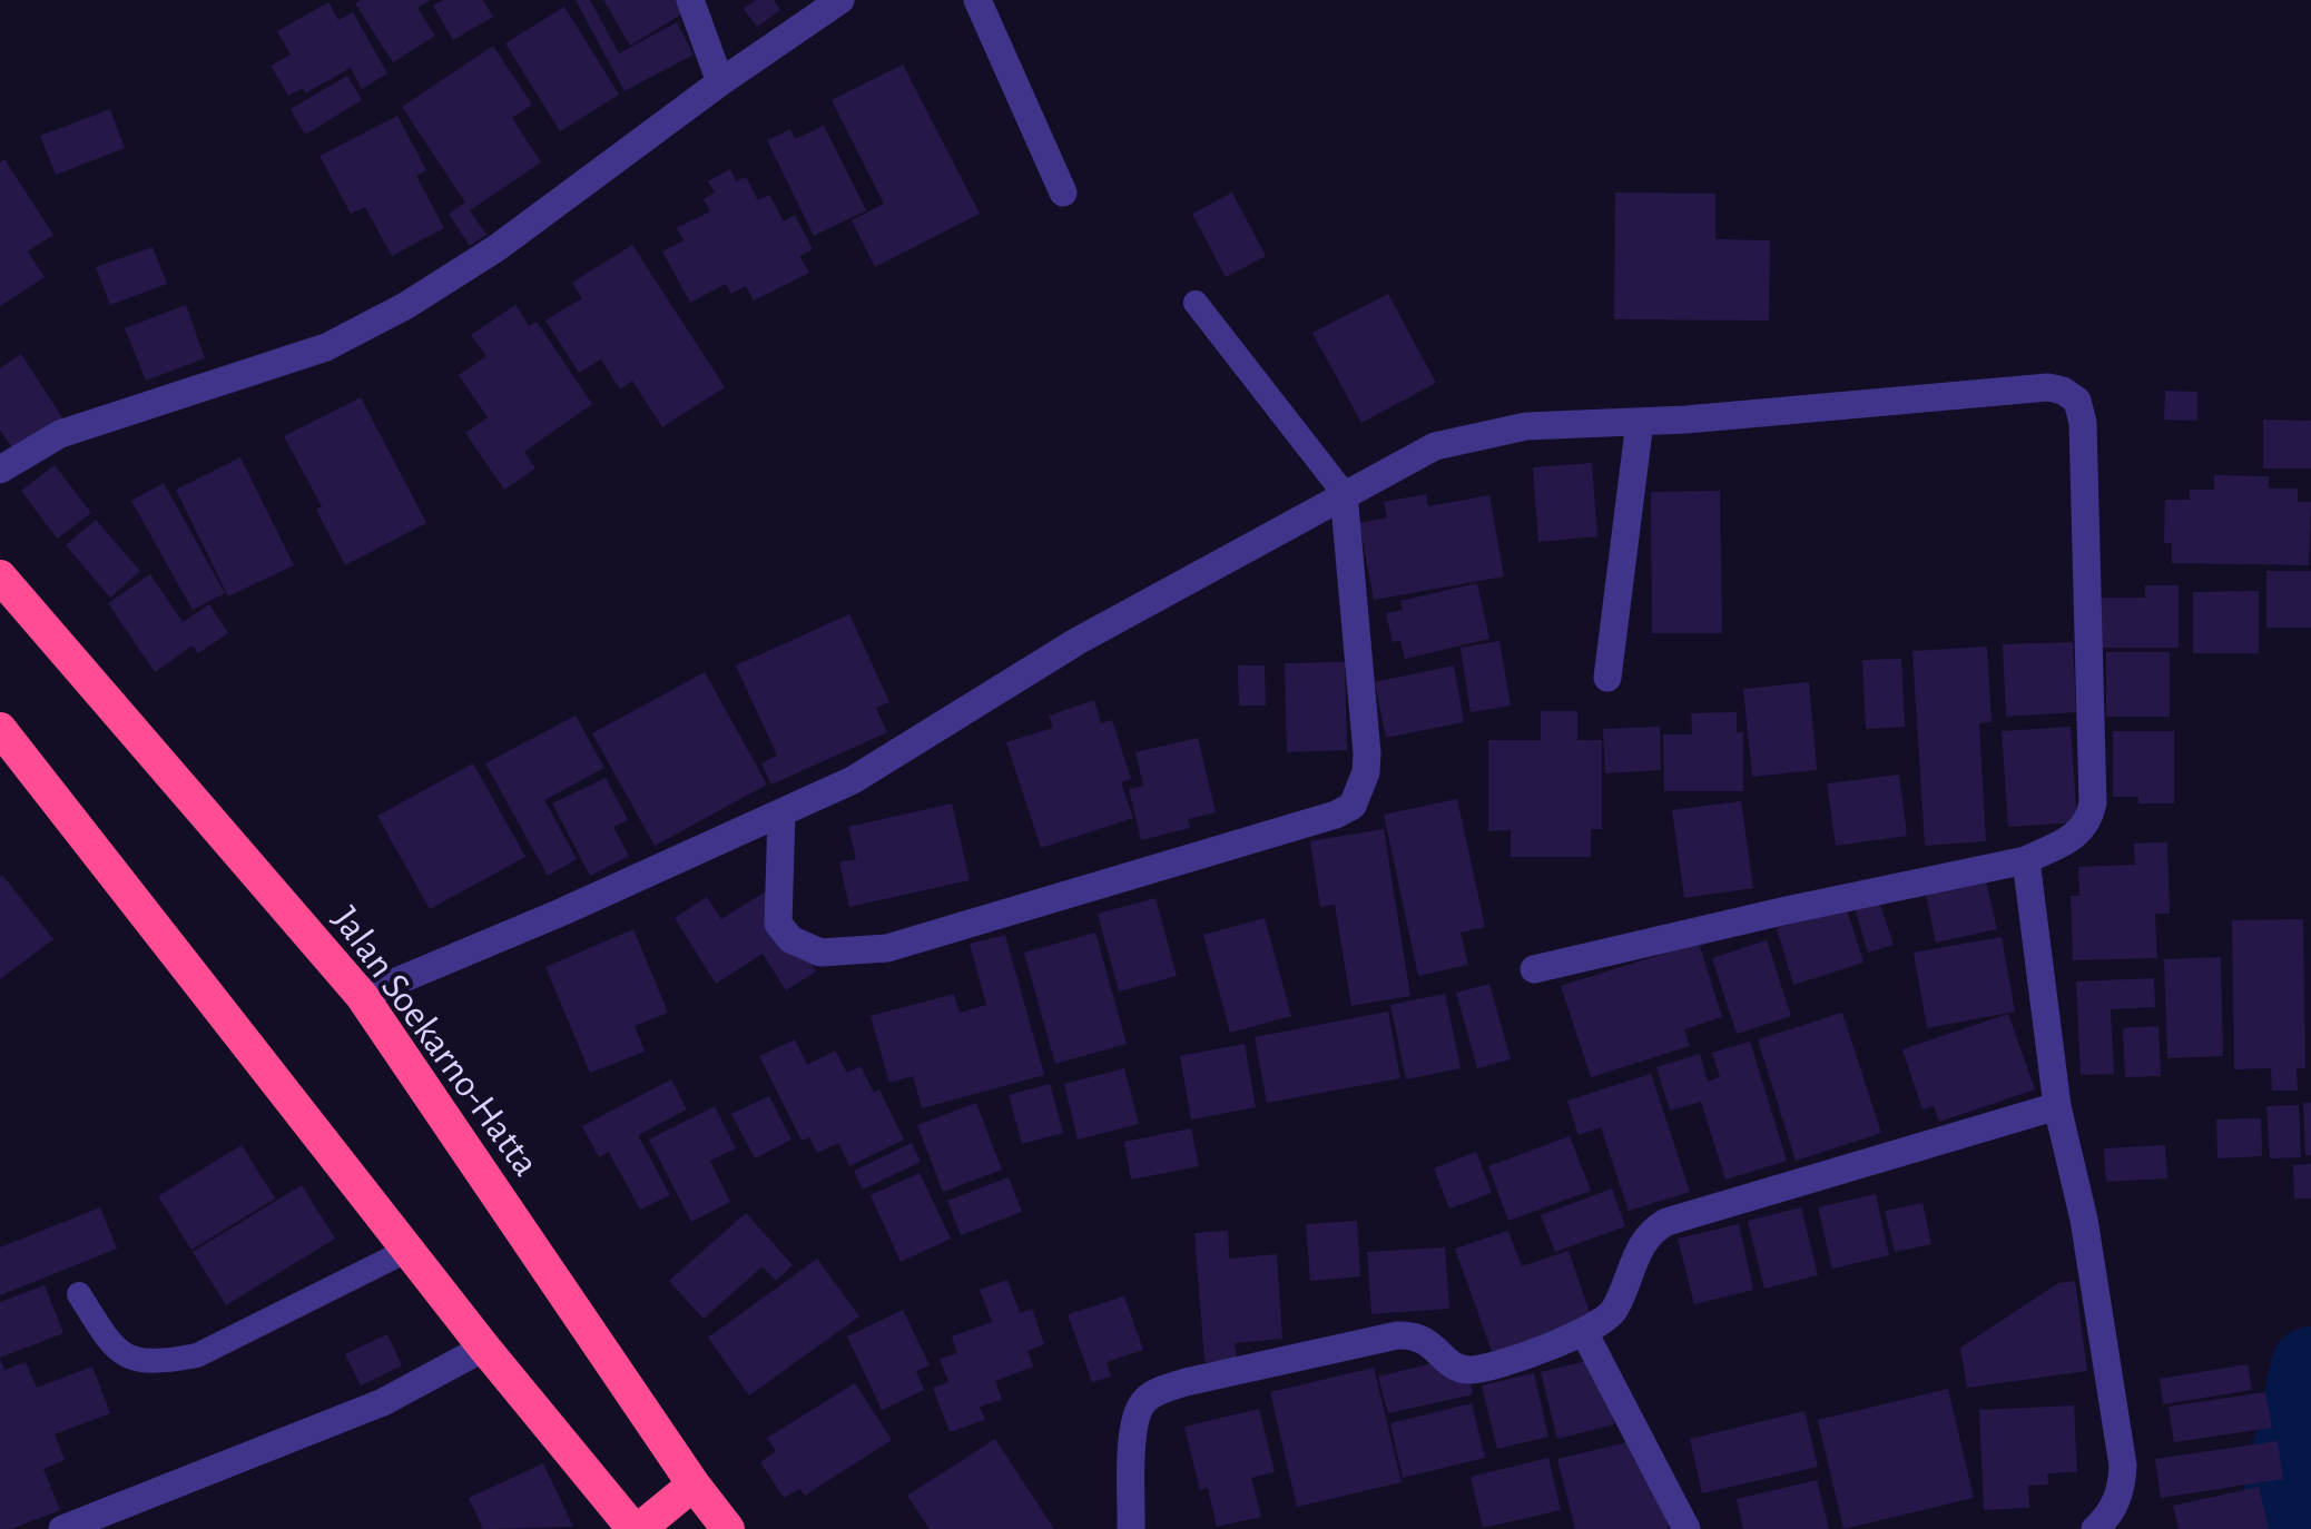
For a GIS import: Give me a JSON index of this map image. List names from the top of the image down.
{
  "streets": {
    "highway": ["Jalan Soekarno-Hatta"]
  }
}
